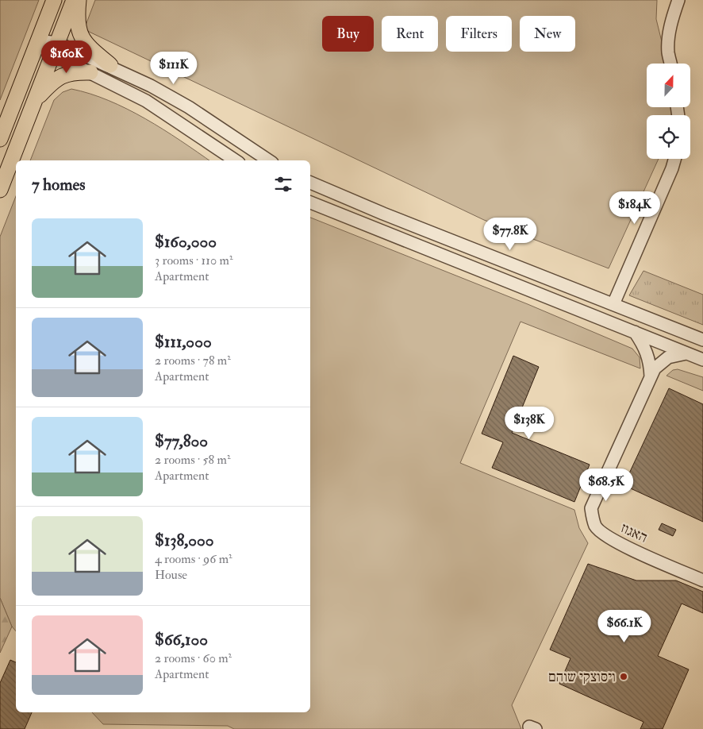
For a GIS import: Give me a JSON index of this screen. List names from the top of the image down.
{
  "streets": {
    "street": ["האגוז"]
  },
  "places": ["ויסוצקי שוהם"],
  "north": "top",
  "page": {
    "chip": [
      "Buy",
      "Rent",
      "Filters",
      "New"
    ],
    "price": [
      "$160K",
      "$111K",
      "$184K",
      "$77.8K",
      "$138K",
      "$68.5K",
      "$66.1K"
    ],
    "heading": "7 homes",
    "list": [
      {
        "name": "$160,000",
        "note": "3 rooms · 110 m² · Apartment"
      },
      {
        "name": "$111,000",
        "note": "2 rooms · 78 m² · Apartment"
      },
      {
        "name": "$77,800",
        "note": "2 rooms · 58 m² · Apartment"
      },
      {
        "name": "$138,000",
        "note": "4 rooms · 96 m² · House"
      },
      {
        "name": "$66,100",
        "note": "2 rooms · 60 m² · Apartment"
      }
    ]
  }
}
